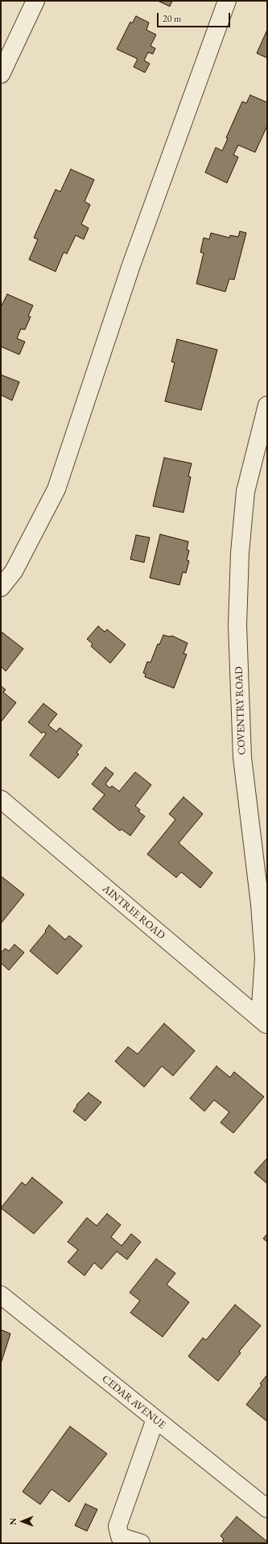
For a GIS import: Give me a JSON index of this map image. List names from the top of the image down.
{
  "streets": {
    "street": ["COVENTRY ROAD", "AINTREE ROAD", "CEDAR AVENUE"]
  },
  "crossings": [
    ["COVENTRY ROAD", "AINTREE ROAD"]
  ],
  "scale_bar": "20 m",
  "north": "left"
}
